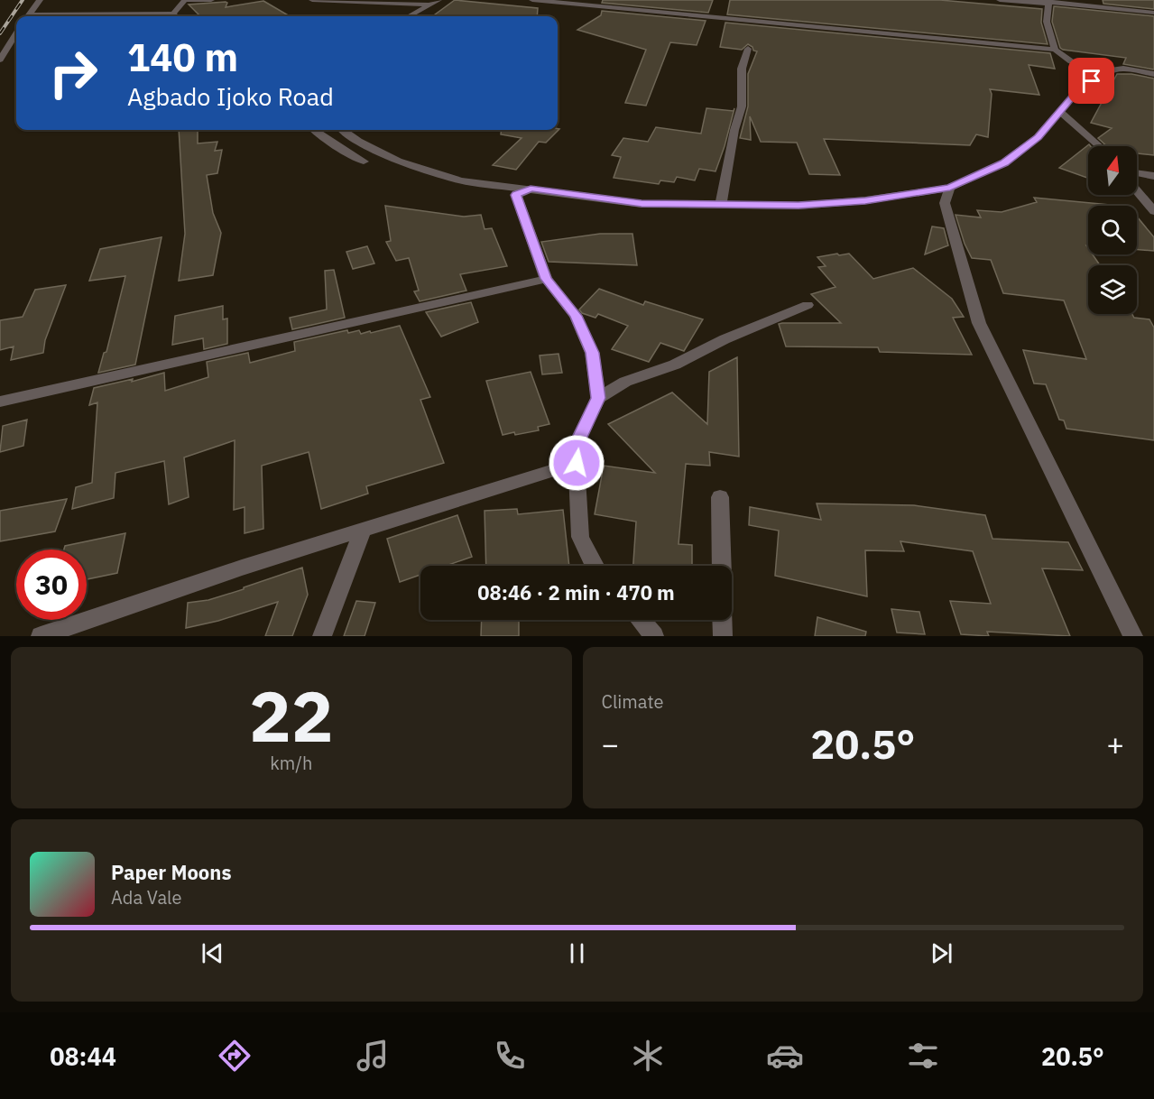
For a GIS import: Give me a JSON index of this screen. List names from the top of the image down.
{
  "north": "top",
  "page": {
    "turn": ["140 m", "Agbado Ijoko Road"],
    "limit": "30",
    "trip": "08:46 · 2 min · 470 m",
    "tile": [
      ["22", "km/h"],
      "Climate"
    ],
    "heat": ["−", "20.5°", "+"],
    "song": ["Paper Moons", "Ada Vale"],
    "tabs": ["08:44", "20.5°"]
  }
}
